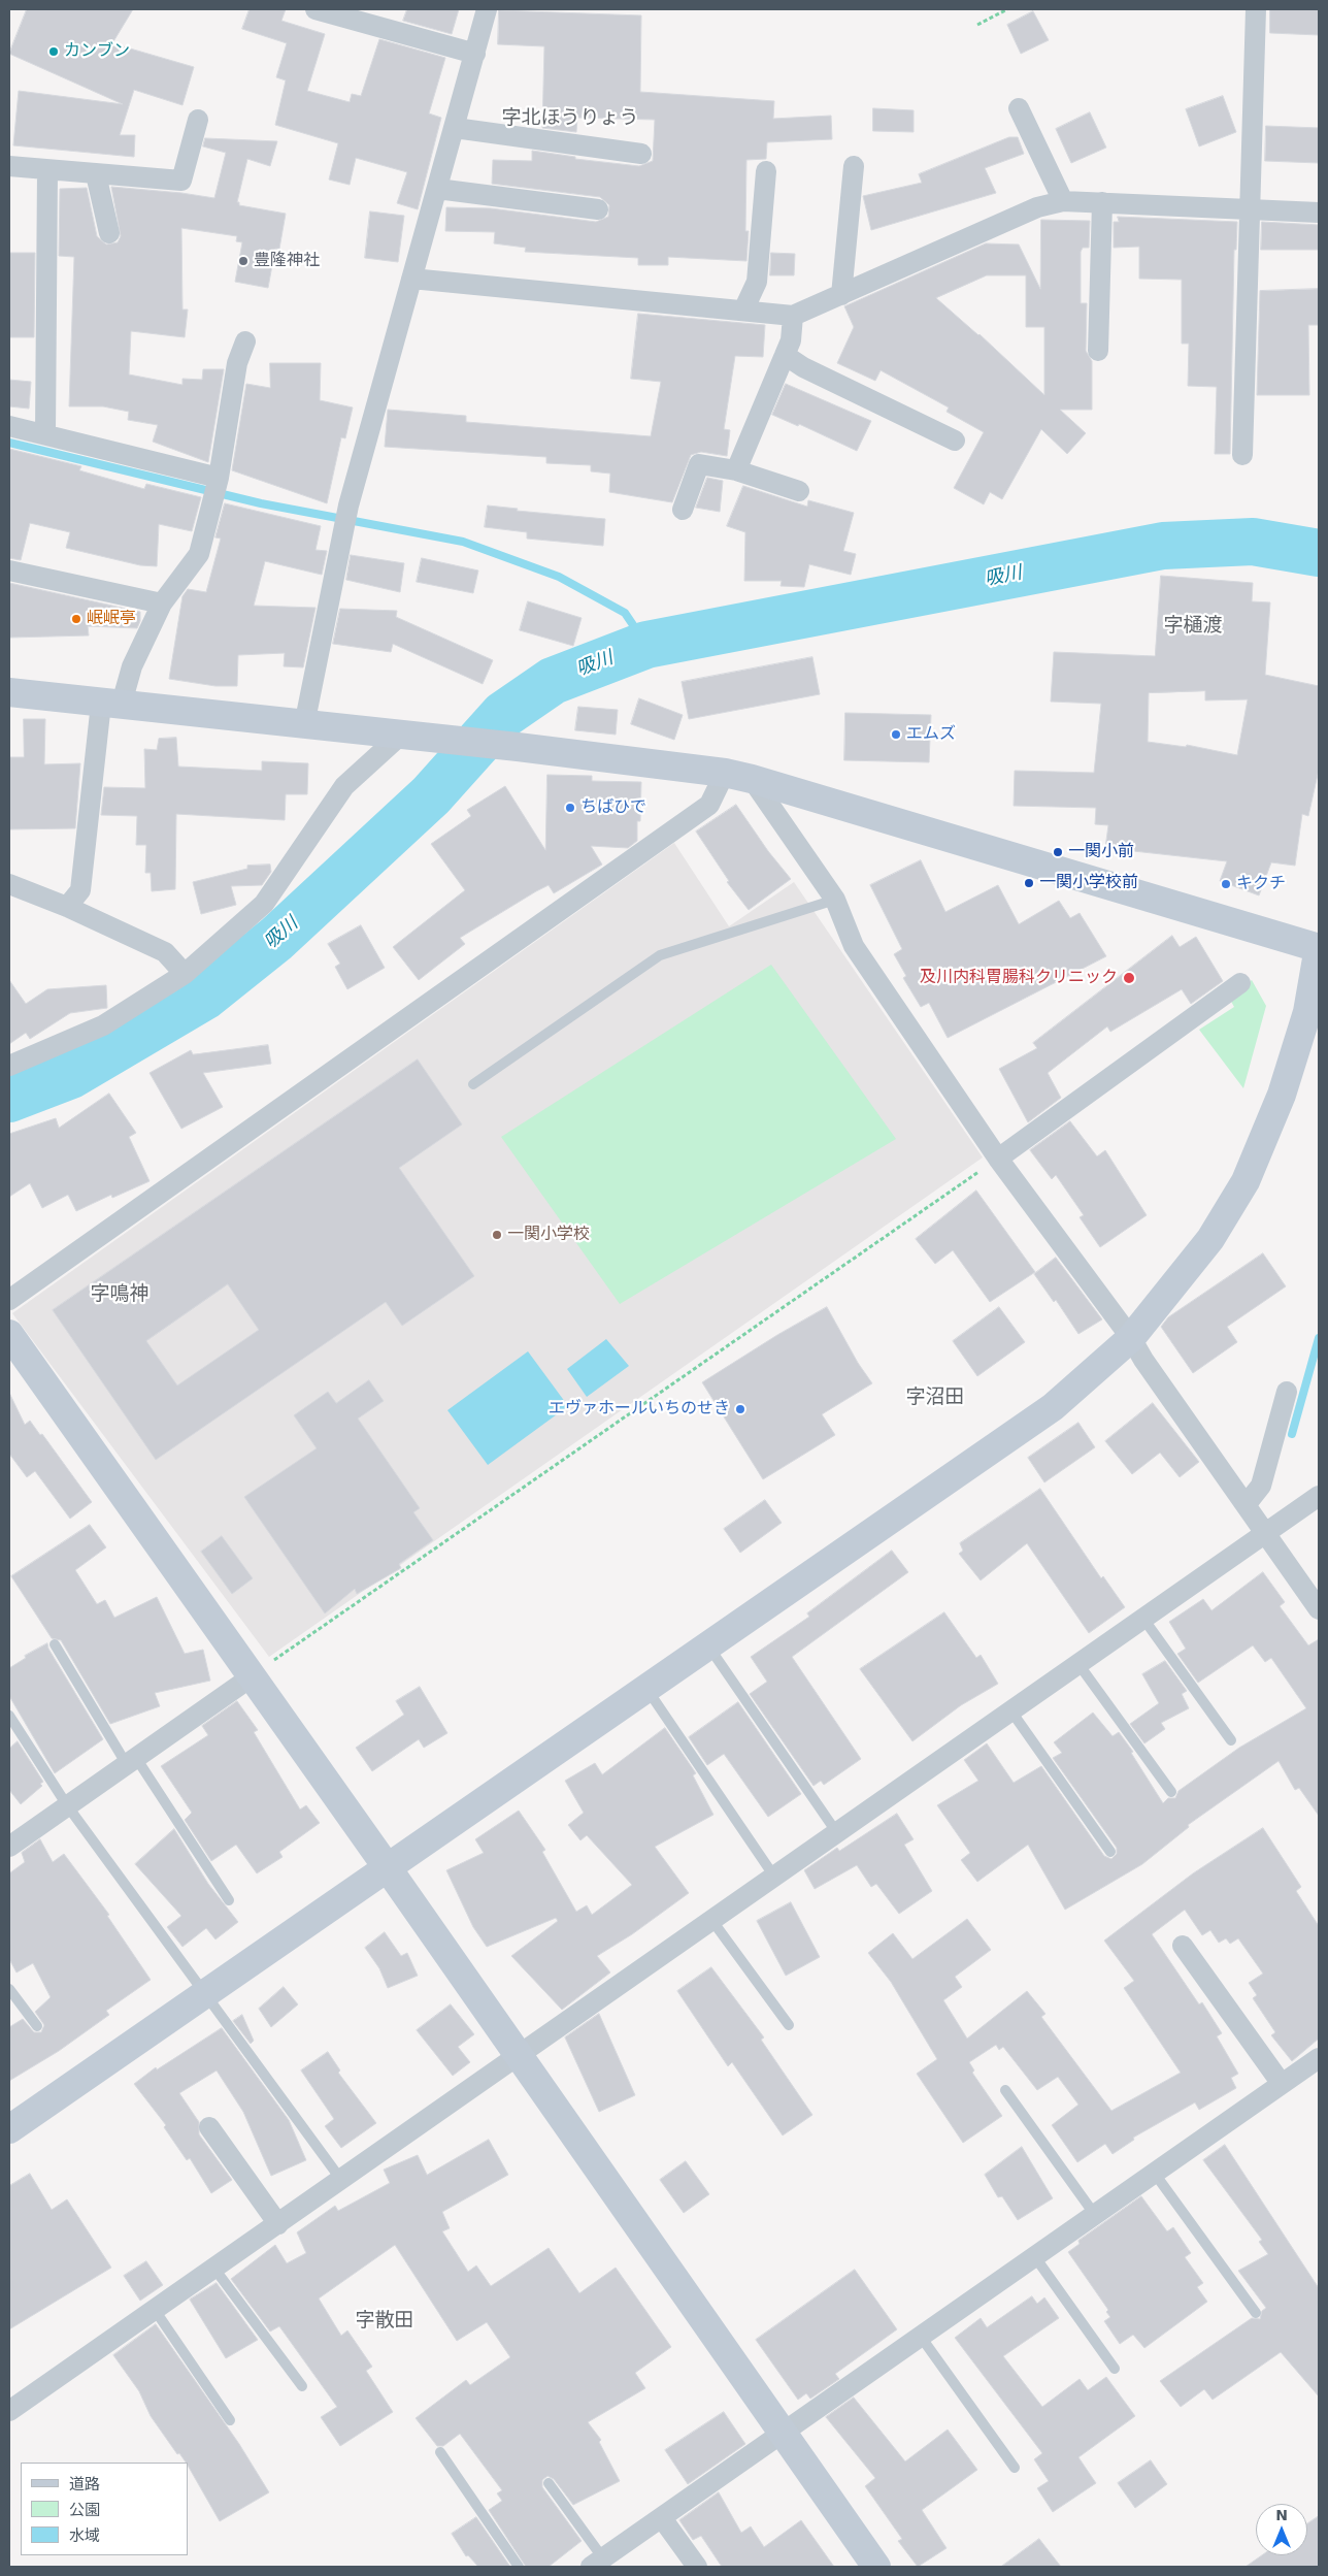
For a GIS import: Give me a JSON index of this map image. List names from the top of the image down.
{
  "districts": [
    "字北ほうりょう",
    "字樋渡",
    "字鳴神",
    "字沼田",
    "字散田"
  ],
  "water": ["吸川"],
  "places": [
    "カンブン",
    "豊隆神社",
    "岷岷亭",
    "エムズ",
    "ちばひで",
    "一関小前",
    "一関小学校前",
    "キクチ",
    "及川内科胃腸科クリニック",
    "一関小学校",
    "エヴァホールいちのせき"
  ],
  "legend": ["道路", "公園", "水域"],
  "north": "top"
}
